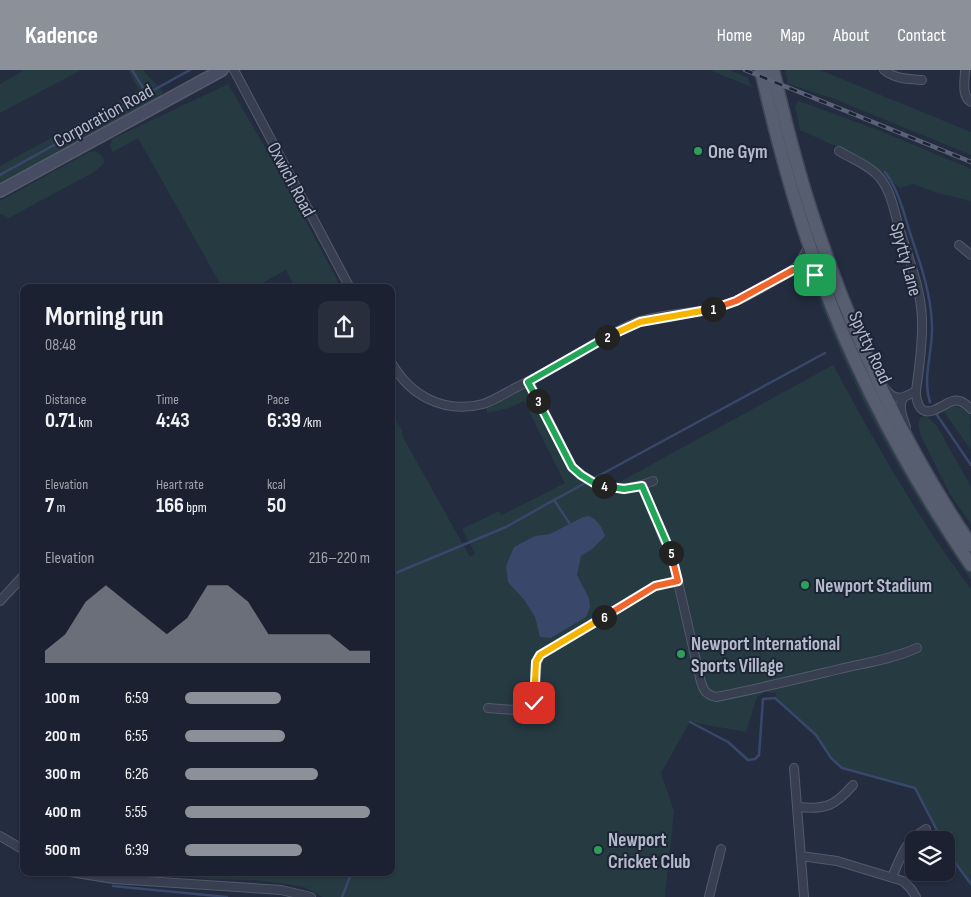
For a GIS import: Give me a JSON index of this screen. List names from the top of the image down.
{
  "streets": {
    "main road": ["Spytty Road"],
    "street": ["Corporation Road", "Oxwich Road", "Spytty Lane"]
  },
  "places": [
    "One Gym",
    "Newport Stadium",
    "Newport International Sports Village",
    "Newport Cricket Club"
  ],
  "page": {
    "header": "Kadence",
    "nav": [
      "Home",
      "Map",
      "About",
      "Contact"
    ],
    "heading": ["Morning run", "08:48"],
    "pins": [
      "1",
      "2",
      "3",
      "4",
      "5",
      "6"
    ],
    "stats": [
      ["Distance", "0.71 km"],
      ["Time", "4:43"],
      ["Pace", "6:39 /km"],
      ["Elevation", "7 m"],
      ["Heart rate", "166 bpm"],
      ["kcal", "50"]
    ],
    "chart": ["Elevation", "216–220 m"],
    "list": [
      {
        "name": "100 m",
        "note": "6:59"
      },
      {
        "name": "200 m",
        "note": "6:55"
      },
      {
        "name": "300 m",
        "note": "6:26"
      },
      {
        "name": "400 m",
        "note": "5:55"
      },
      {
        "name": "500 m",
        "note": "6:39"
      }
    ]
  }
}
